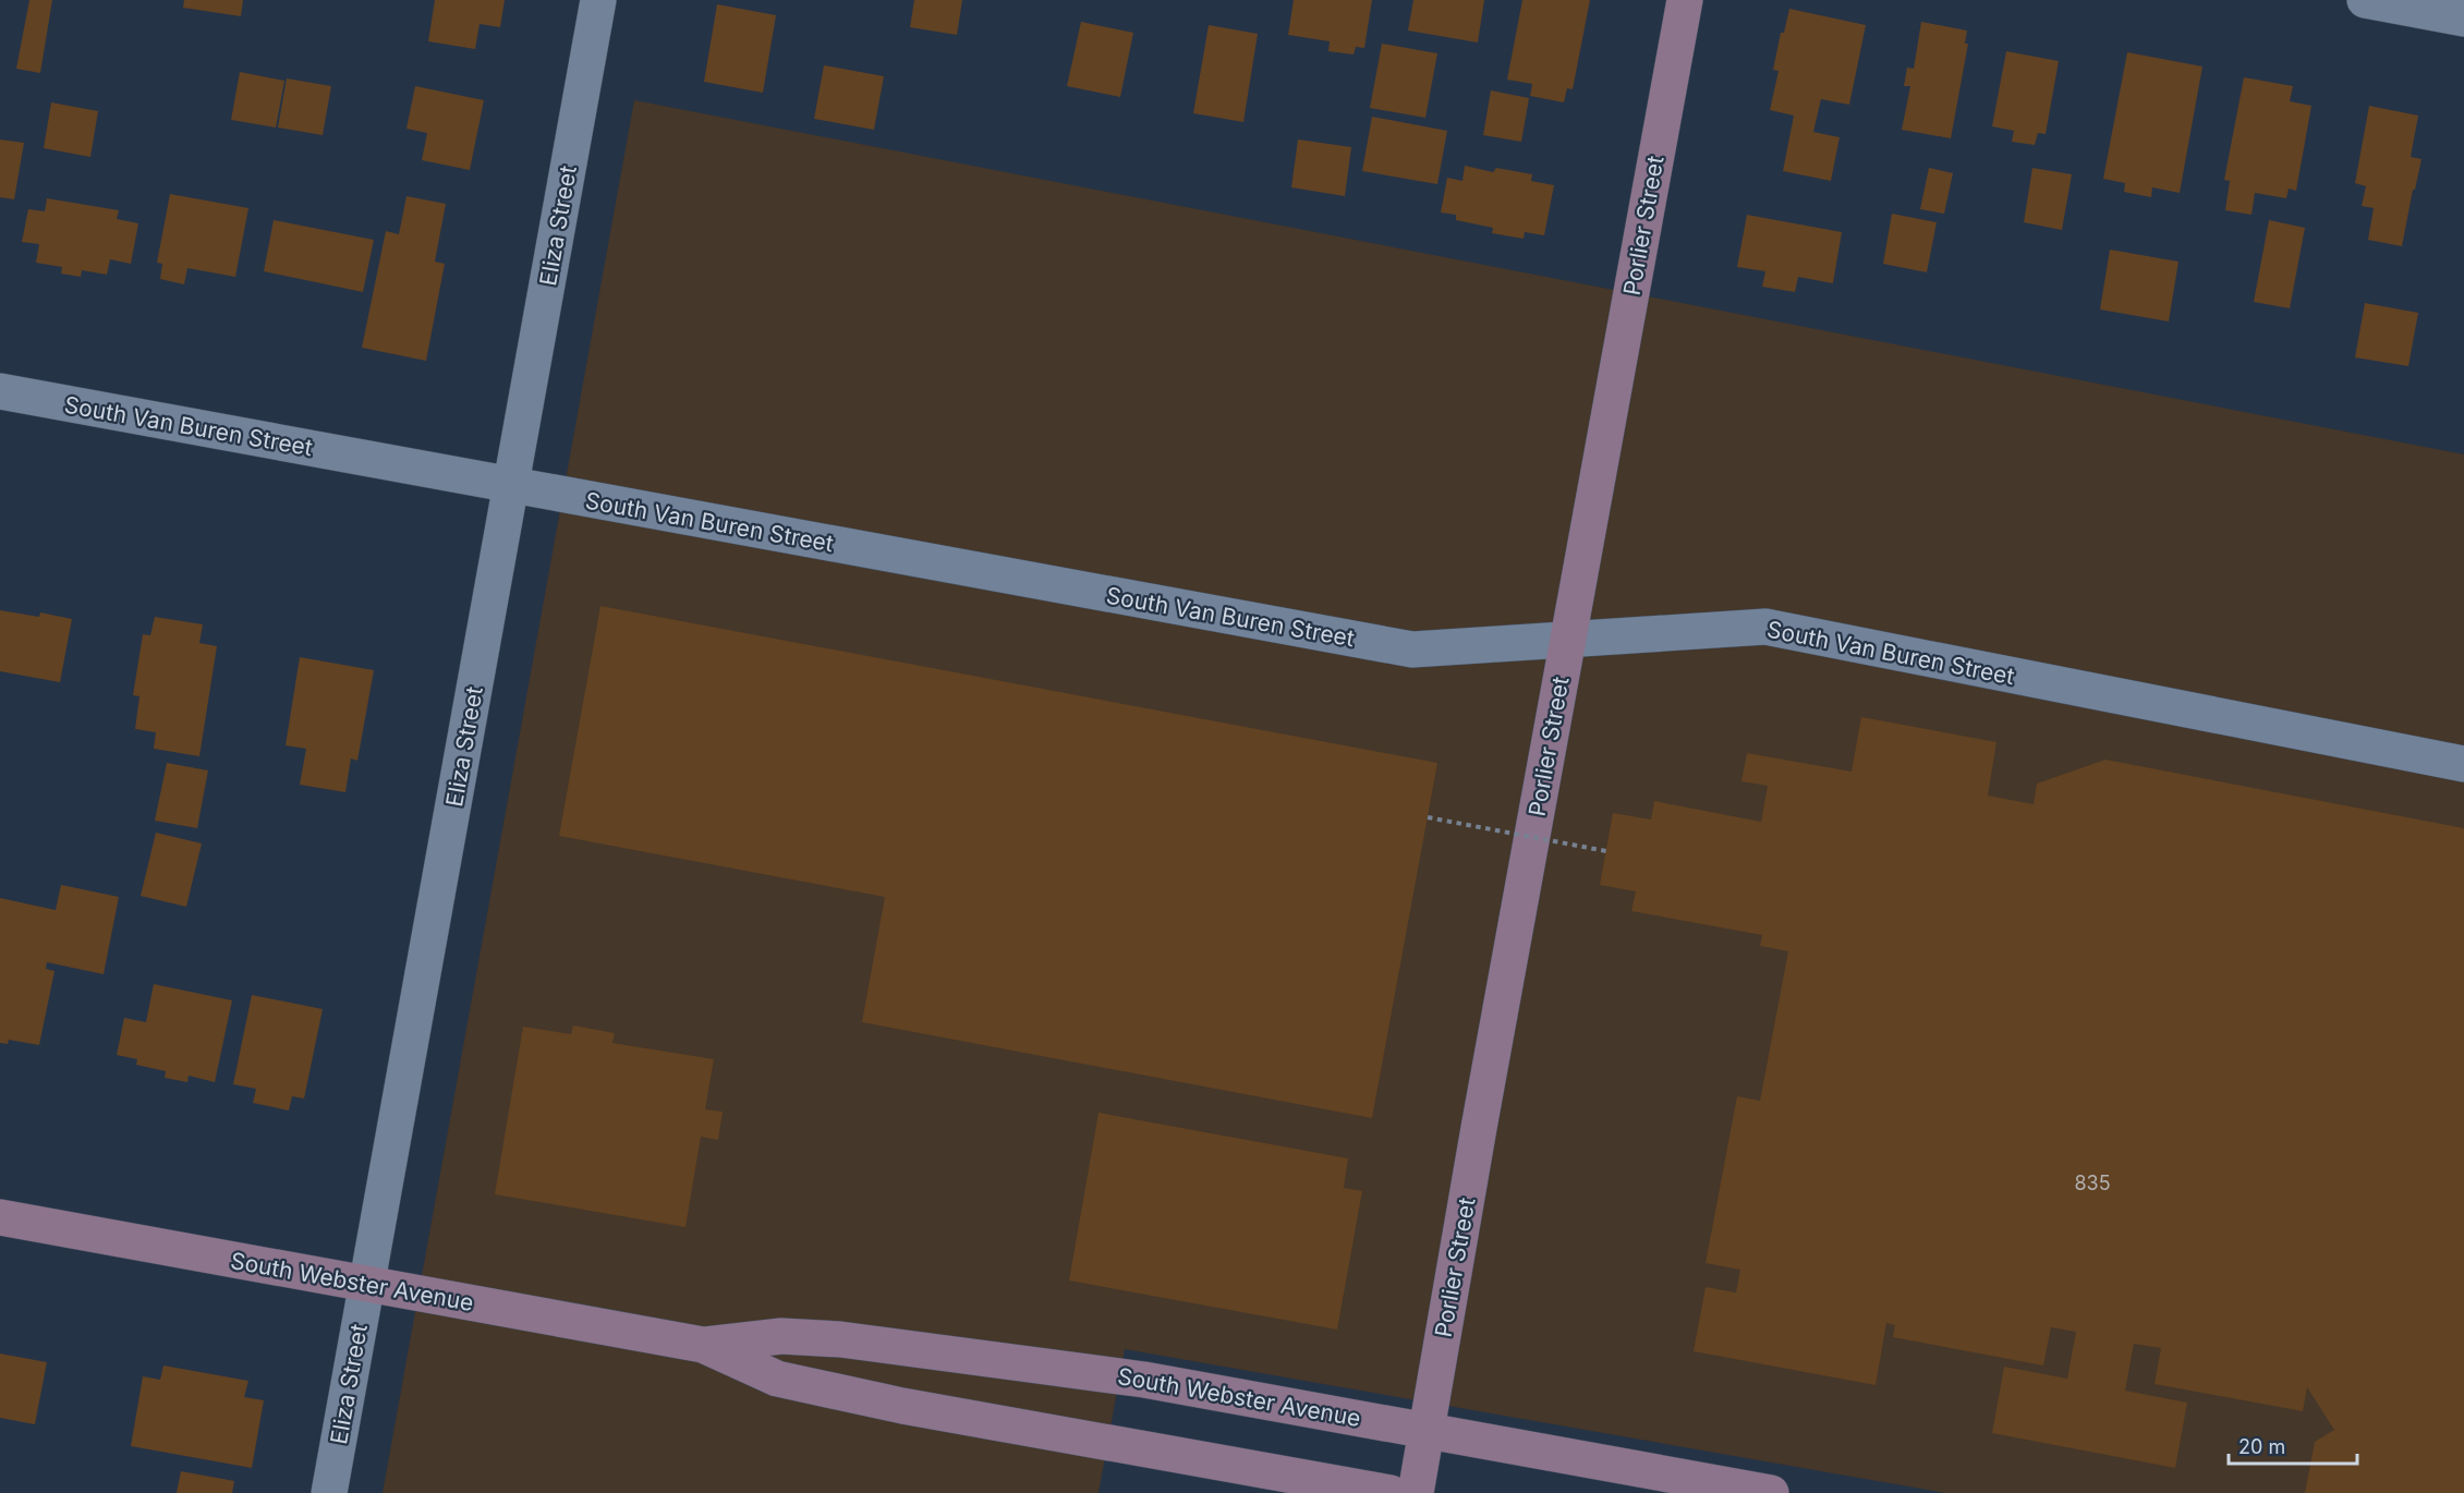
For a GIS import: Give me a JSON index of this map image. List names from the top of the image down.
{
  "streets": {
    "main road": ["Porlier Street", "South Webster Avenue"],
    "street": ["Eliza Street", "South Van Buren Street"]
  },
  "crossings": [
    ["Eliza Street", "South Van Buren Street"],
    ["Eliza Street", "South Webster Avenue"],
    ["Porlier Street", "South Van Buren Street"],
    ["Porlier Street", "South Webster Avenue"]
  ],
  "house_numbers": ["835"],
  "scale_bar": "20 m"
}
